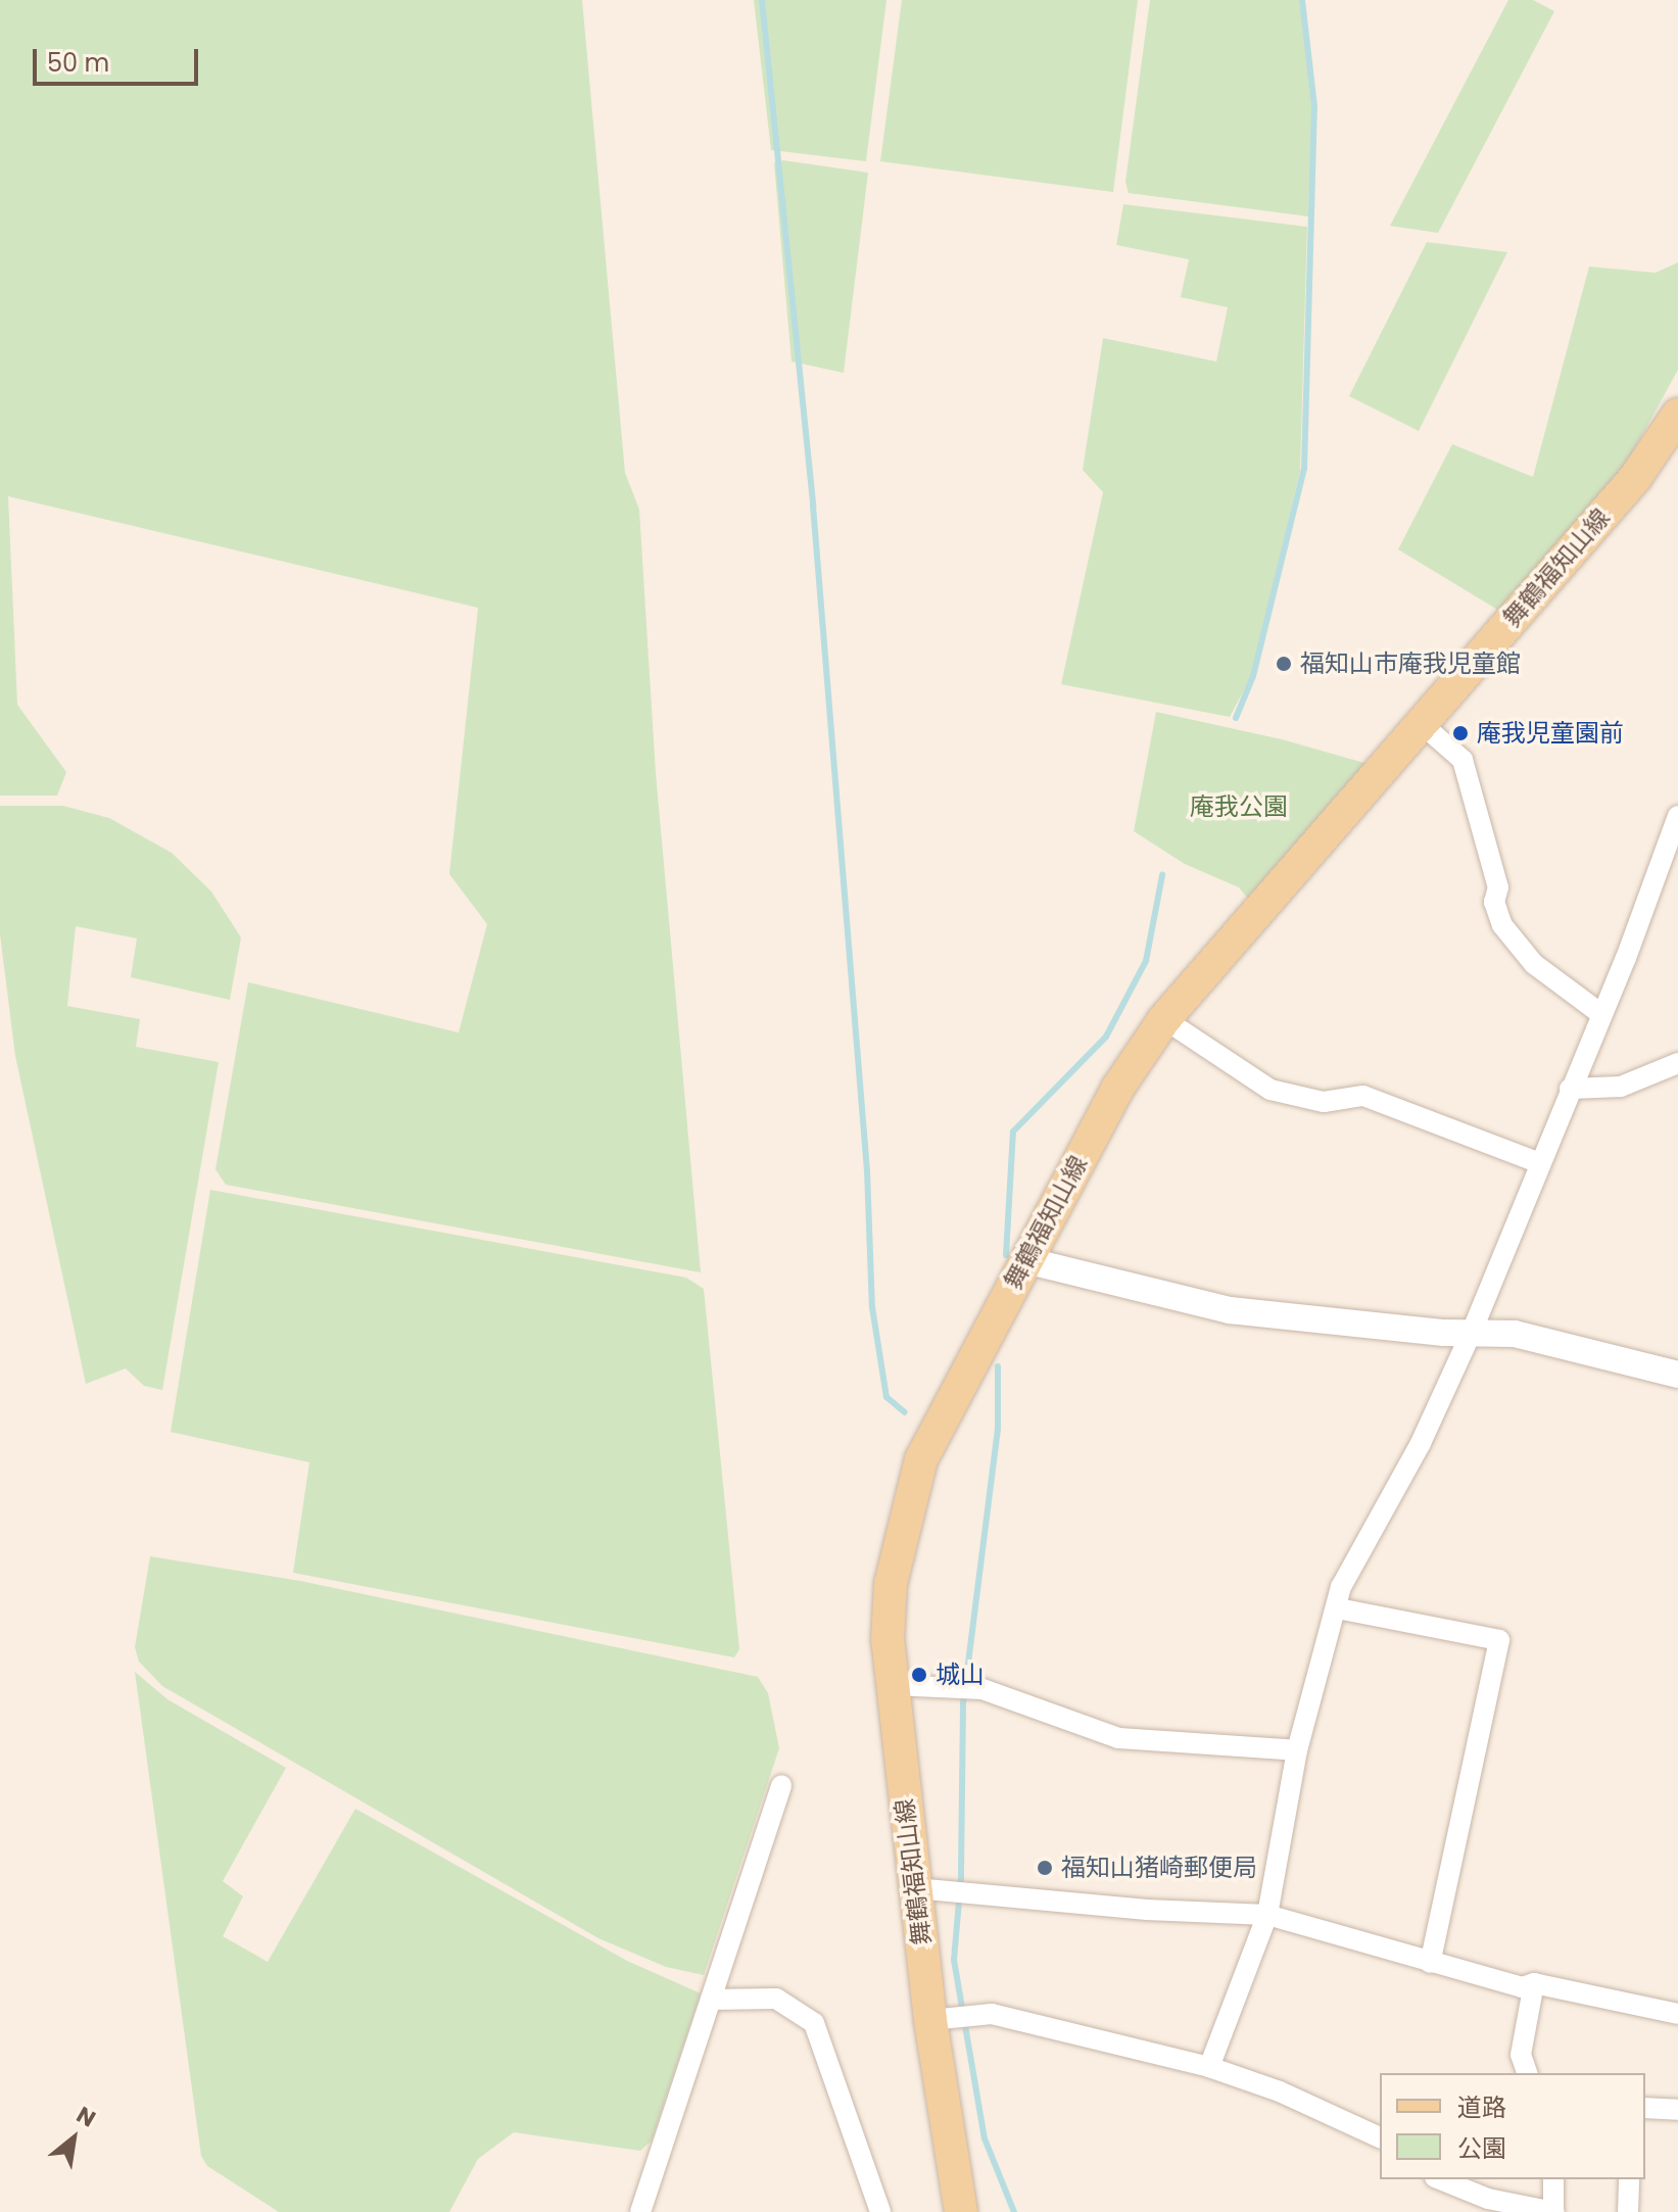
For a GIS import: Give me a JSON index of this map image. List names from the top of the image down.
{
  "streets": {
    "main road": ["舞鶴福知山線"]
  },
  "parks": ["庵我公園"],
  "places": [
    "福知山市庵我児童館",
    "庵我児童園前",
    "城山",
    "福知山猪崎郵便局"
  ],
  "legend": ["道路", "公園"],
  "scale_bar": "50 m",
  "north": "top right"
}
